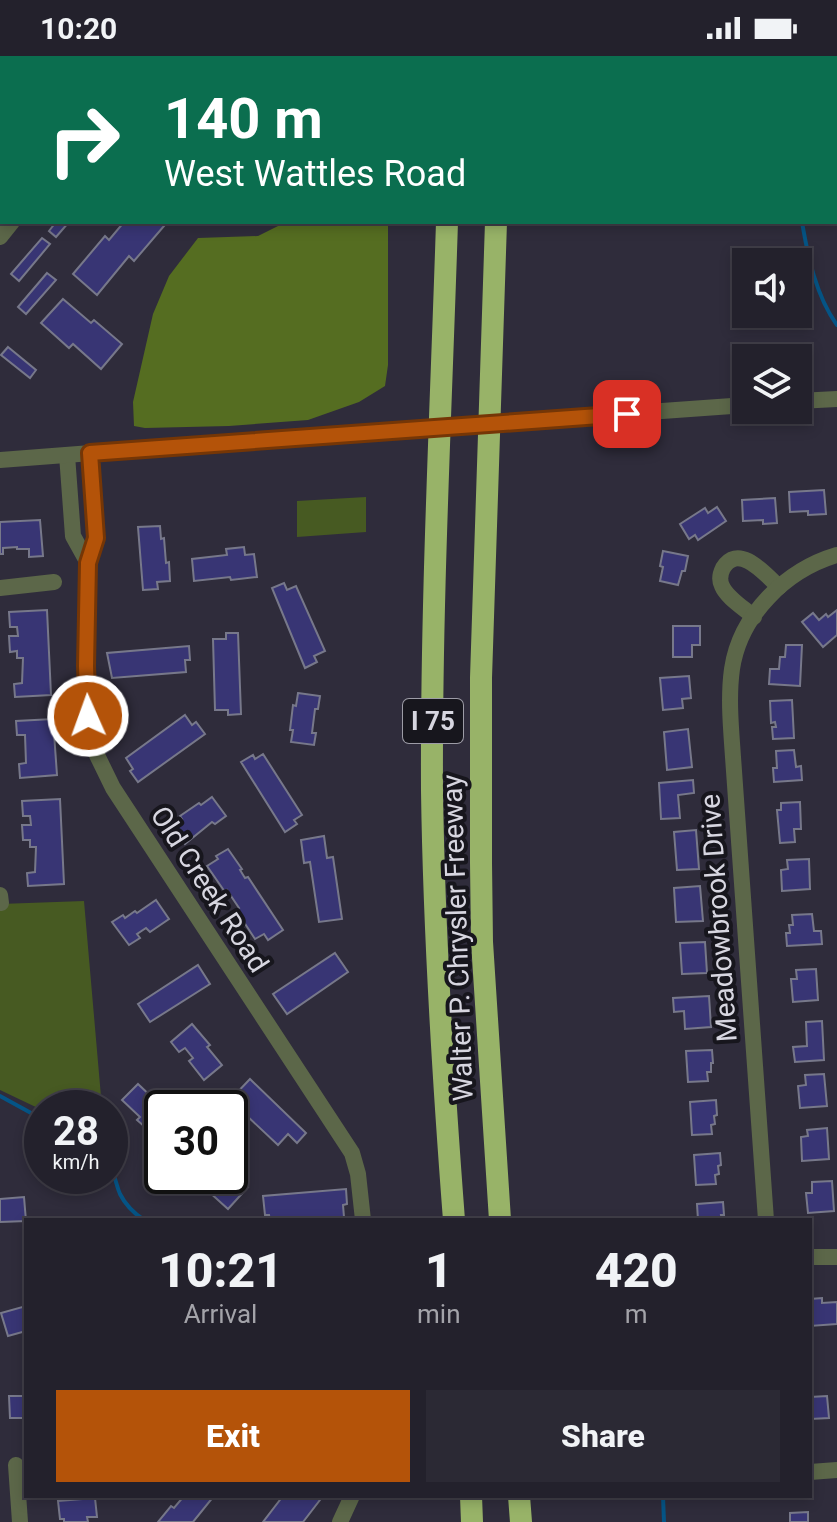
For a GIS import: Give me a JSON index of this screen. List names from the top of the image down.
{
  "streets": {
    "highway": ["I 75", "Walter P. Chrysler Freeway"],
    "street": ["Old Creek Road", "Meadowbrook Drive"]
  },
  "page": {
    "status": "10:20",
    "turn": ["140 m", "West Wattles Road"],
    "speed": "28 km/h",
    "limit": "30",
    "eta": [
      "10:21",
      "Arrival",
      "1",
      "min",
      "420",
      "m"
    ],
    "buttons": ["Exit", "Share"]
  }
}
